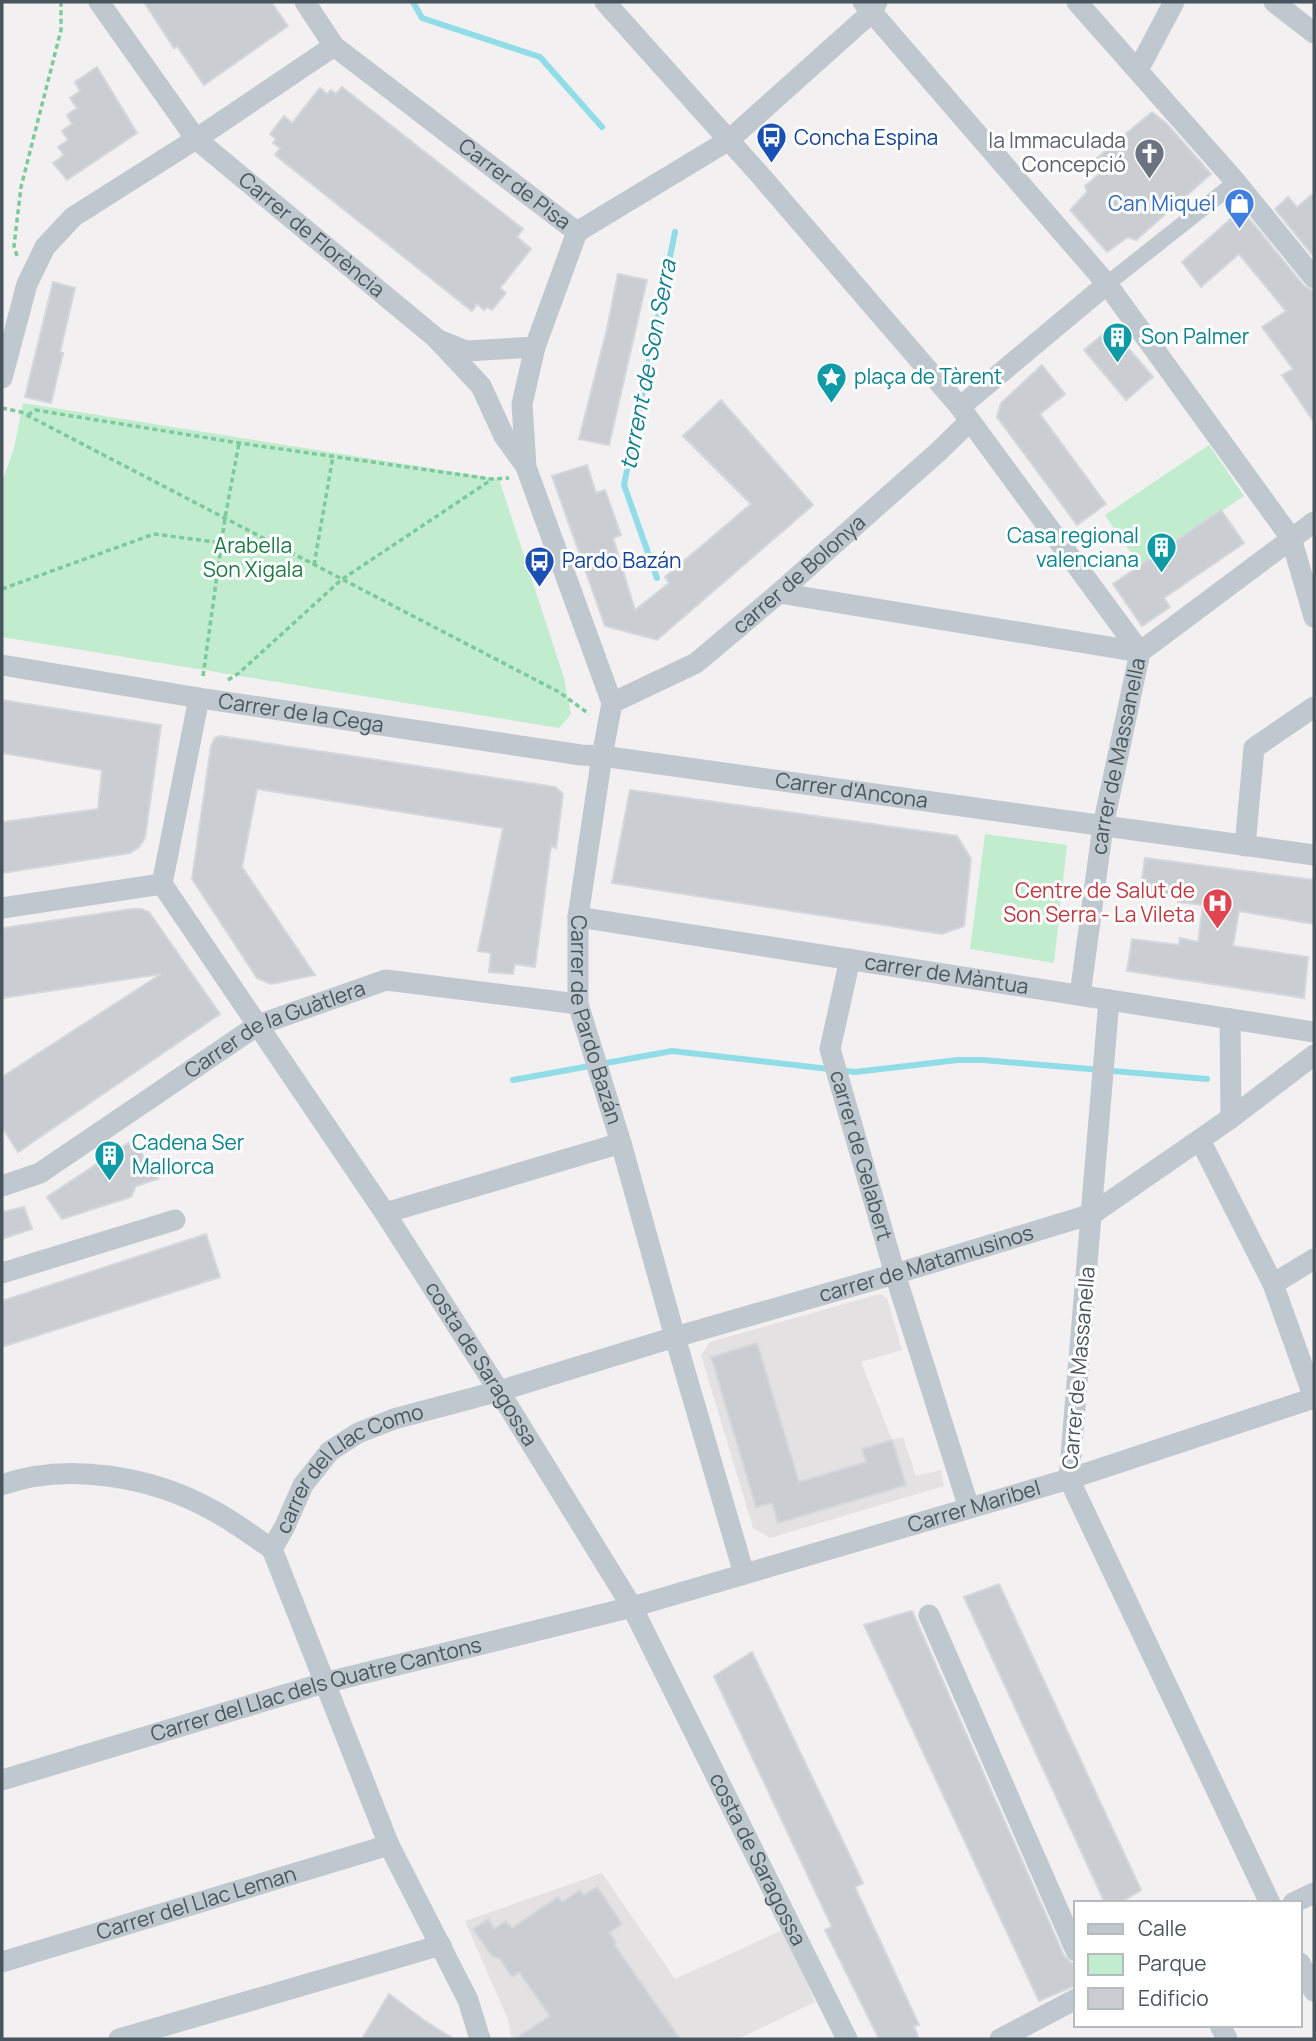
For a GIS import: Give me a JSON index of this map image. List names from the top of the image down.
{
  "streets": {
    "street": [
      "Carrer de Pisa",
      "Carrer de Florència",
      "carrer de Bolonya",
      "Carrer de la Cega",
      "carrer de Massanella",
      "Carrer d'Ancona",
      "carrer de Màntua",
      "Carrer de Pardo Bazán",
      "Carrer de la Guàtlera",
      "carrer de Gelabert",
      "carrer de Matamusinos",
      "costa de Saragossa",
      "Carrer de Massanella",
      "carrer del Llac Como",
      "Carrer Maribel",
      "Carrer del Llac dels Quatre Cantons",
      "Carrer del Llac Leman"
    ]
  },
  "crossings": [
    ["Carrer de Pisa", "Carrer de Florència"],
    ["carrer de Bolonya", "Carrer de Pardo Bazán"],
    ["Carrer de la Cega", "Carrer d'Ancona"],
    ["Carrer de la Cega", "Carrer de Pardo Bazán"],
    ["carrer de Massanella", "Carrer d'Ancona"],
    ["carrer de Massanella", "carrer de Màntua"],
    ["Carrer d'Ancona", "Carrer de Pardo Bazán"],
    ["carrer de Màntua", "Carrer de Pardo Bazán"],
    ["carrer de Màntua", "carrer de Gelabert"],
    ["carrer de Màntua", "Carrer de Massanella"],
    ["Carrer de Pardo Bazán", "Carrer de la Guàtlera"],
    ["Carrer de Pardo Bazán", "carrer de Matamusinos"],
    ["Carrer de Pardo Bazán", "Carrer Maribel"],
    ["Carrer de la Guàtlera", "costa de Saragossa"],
    ["carrer de Gelabert", "carrer de Matamusinos"],
    ["carrer de Gelabert", "Carrer Maribel"],
    ["carrer de Matamusinos", "costa de Saragossa"],
    ["carrer de Matamusinos", "Carrer de Massanella"],
    ["carrer de Matamusinos", "carrer del Llac Como"],
    ["costa de Saragossa", "carrer del Llac Como"],
    ["costa de Saragossa", "Carrer Maribel"],
    ["costa de Saragossa", "Carrer del Llac dels Quatre Cantons"],
    ["Carrer de Massanella", "Carrer Maribel"],
    ["carrer del Llac Como", "Carrer del Llac dels Quatre Cantons"],
    ["carrer del Llac Como", "Carrer del Llac Leman"],
    ["Carrer Maribel", "Carrer del Llac dels Quatre Cantons"]
  ],
  "water": ["torrent de Son Serra"],
  "parks": ["Arabella Son Xigala"],
  "places": {
    "bus stop": ["Concha Espina", "Pardo Bazán"],
    "church": ["la Immaculada Concepció"],
    "shop": ["Can Miquel"],
    "building": ["Son Palmer", "Casa regional valenciana", "Cadena Ser Mallorca"],
    "place": ["plaça de Tàrent"],
    "hospital": ["Centre de Salut de Son Serra - La Vileta"]
  },
  "legend": ["Calle", "Parque", "Edificio"]
}
